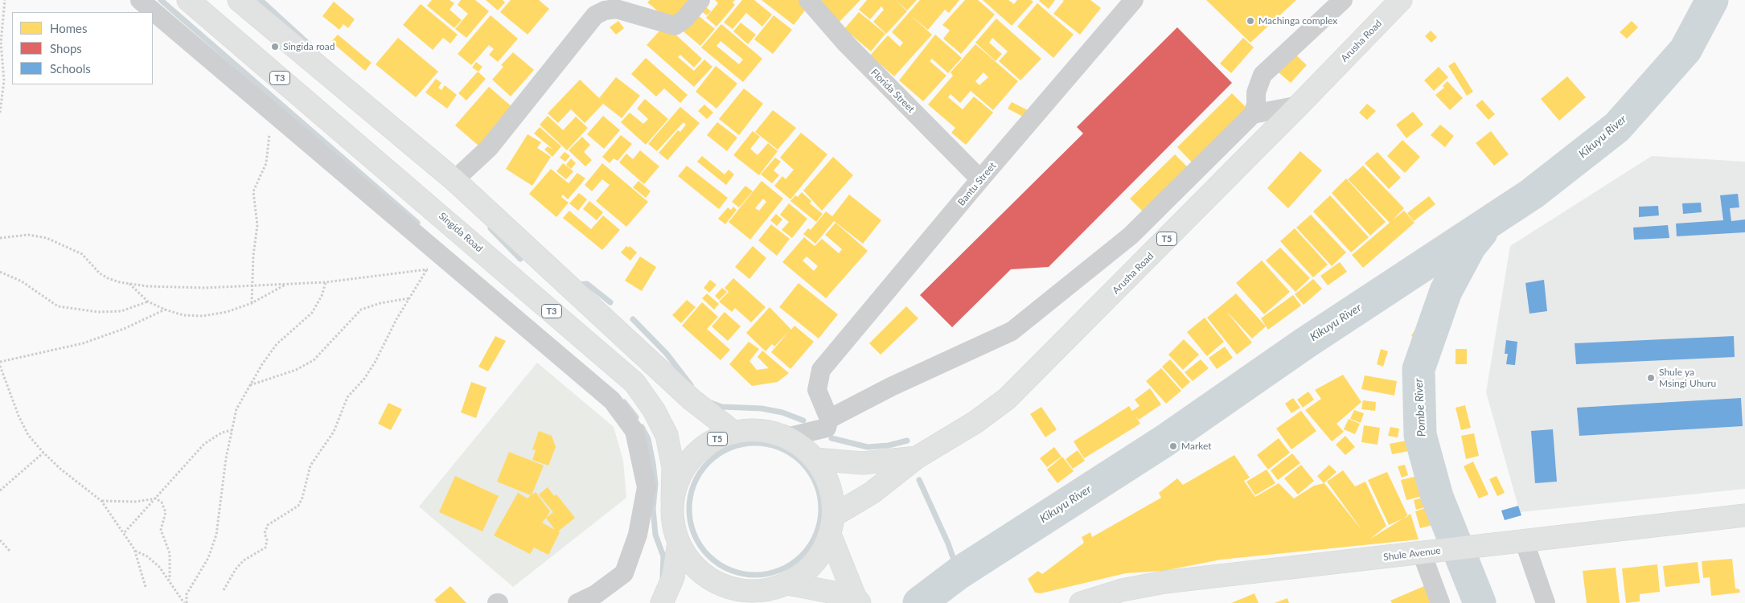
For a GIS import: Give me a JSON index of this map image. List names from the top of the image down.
{
  "streets": {
    "main road": [
      "Arusha Road",
      "T3",
      "Singida Road",
      "T5",
      "Shule Avenue"
    ],
    "street": ["Florida Street", "Bantu Street"]
  },
  "crossings": [
    ["Arusha Road", "T5"],
    ["Florida Street", "Bantu Street"],
    ["Singida Road", "T5"]
  ],
  "water": ["Kikuyu River", "Pombe River"],
  "places": [
    "Machinga complex",
    "Singida road",
    "Shule ya Msingi Uhuru",
    "Market"
  ],
  "legend": ["Homes", "Shops", "Schools"]
}
